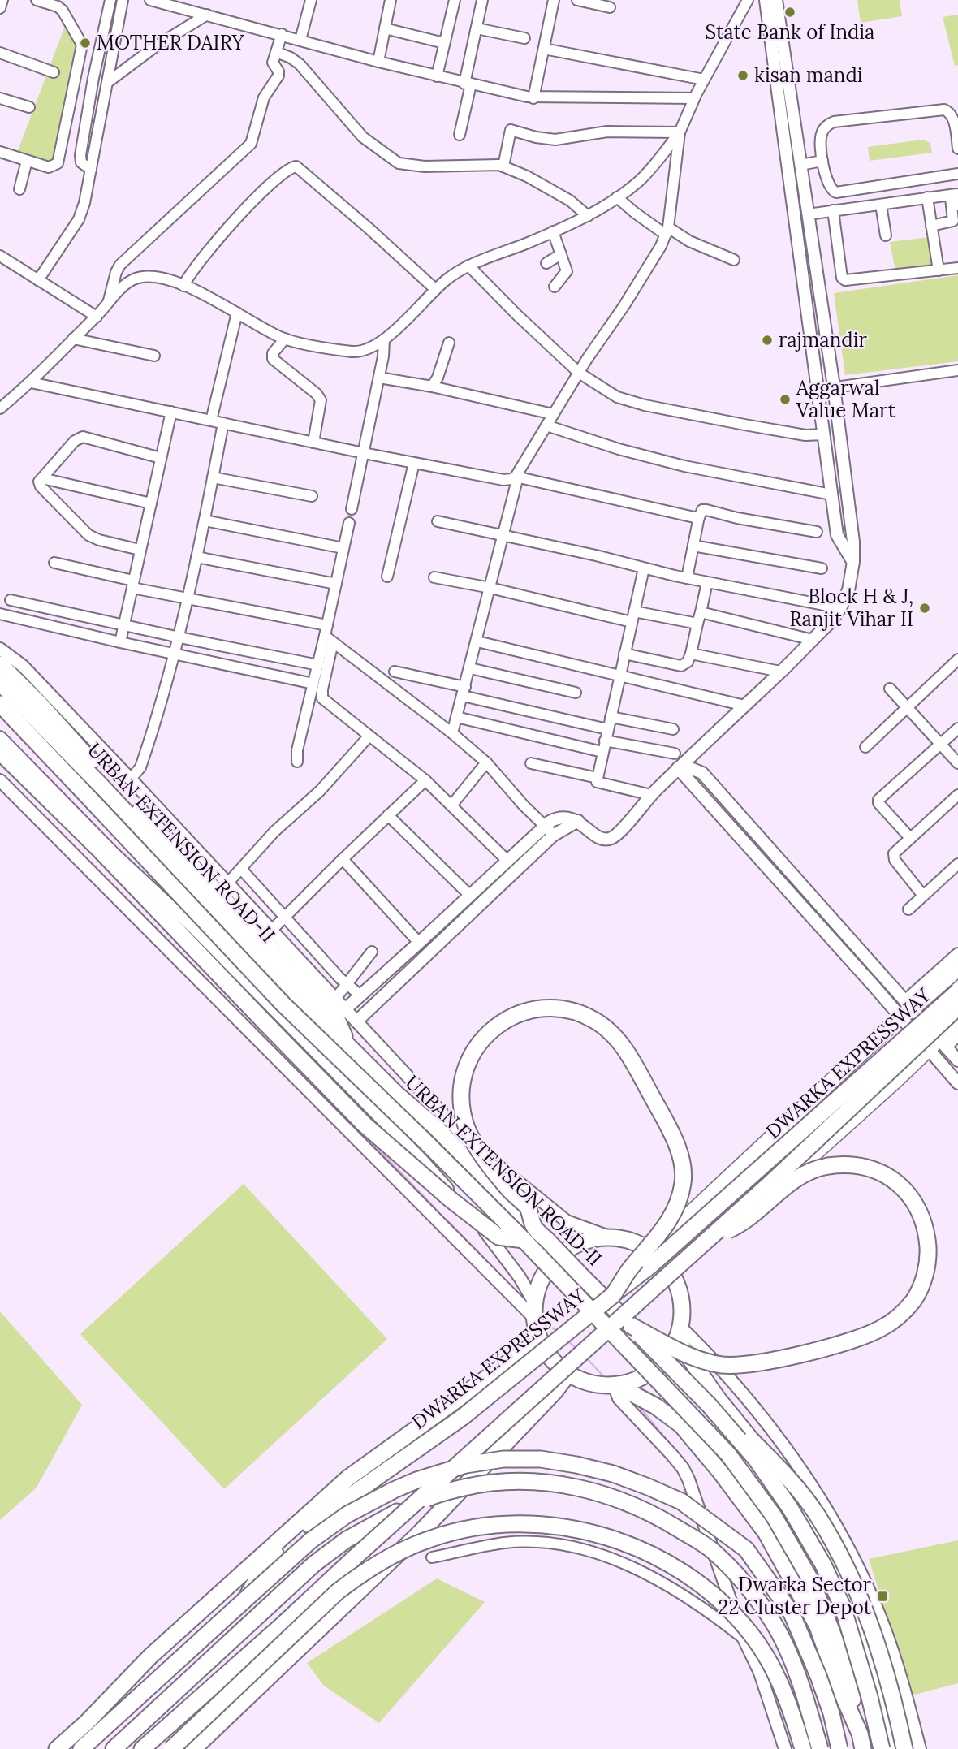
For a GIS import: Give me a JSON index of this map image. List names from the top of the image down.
{
  "streets": {
    "highway": ["URBAN EXTENSION ROAD-II", "DWARKA EXPRESSWAY"]
  },
  "places": {
    "other": [
      "State Bank of India",
      "MOTHER DAIRY",
      "kisan mandi",
      "rajmandir",
      "Aggarwal Value Mart",
      "Block H & J, Ranjit Vihar II"
    ],
    "transit": ["Dwarka Sector 22 Cluster Depot"]
  }
}
